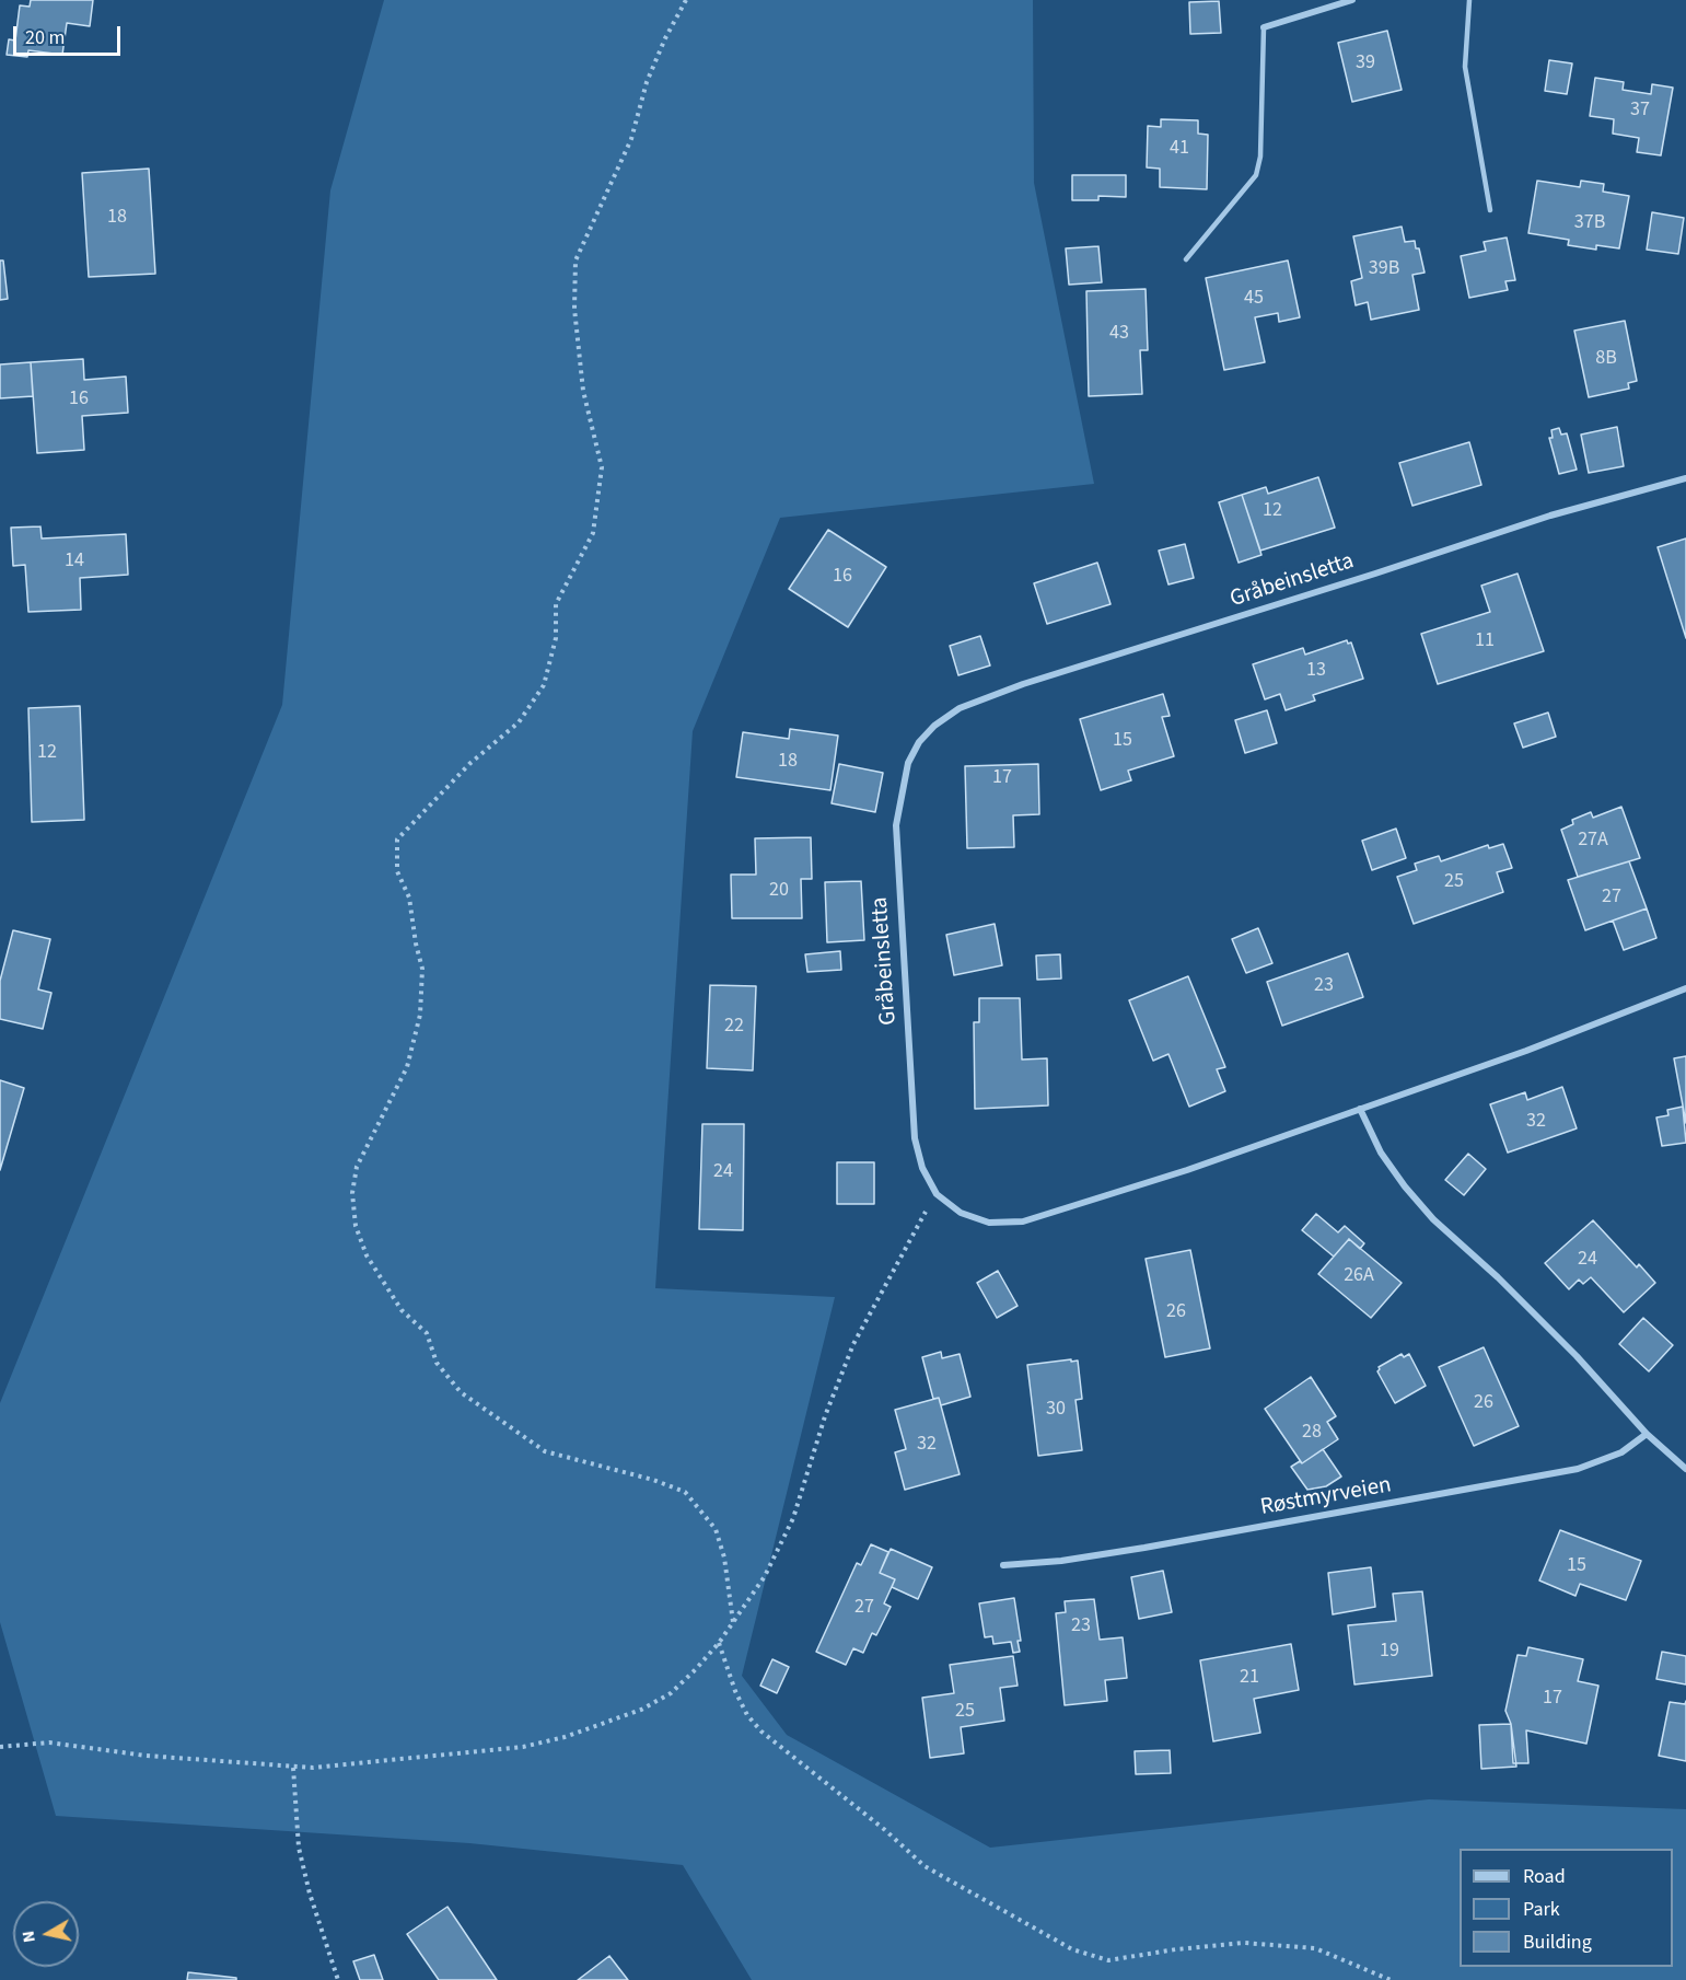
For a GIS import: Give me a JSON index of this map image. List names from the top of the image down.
{
  "streets": {
    "street": ["Gråbeinsletta", "Røstmyrveien"]
  },
  "house_numbers": [
    "39",
    "37",
    "41",
    "18",
    "37B",
    "39B",
    "45",
    "43",
    "8B",
    "16",
    "12",
    "14",
    "16",
    "11",
    "13",
    "15",
    "12",
    "18",
    "17",
    "27A",
    "25",
    "20",
    "27",
    "23",
    "22",
    "32",
    "24",
    "24",
    "26A",
    "26",
    "26",
    "30",
    "28",
    "32",
    "15",
    "27",
    "23",
    "19",
    "21",
    "17",
    "25"
  ],
  "legend": ["Road", "Park", "Building"],
  "scale_bar": "20 m",
  "north": "left"
}
